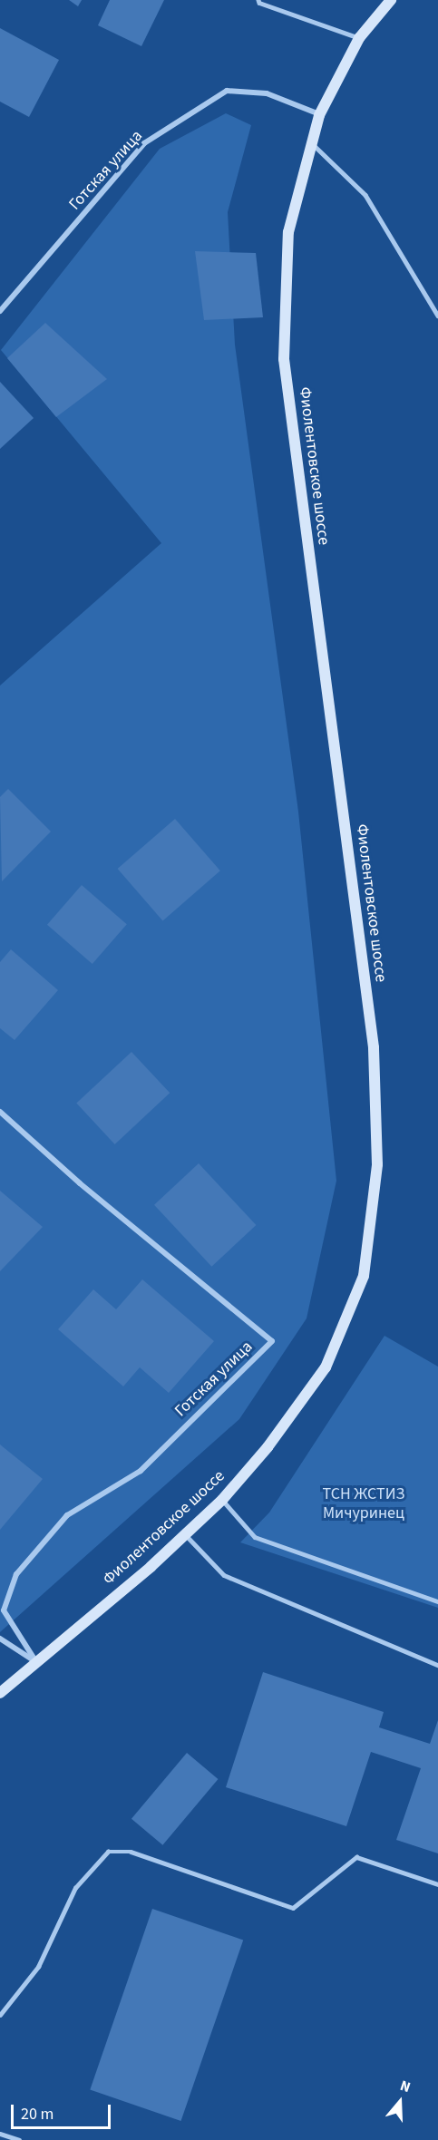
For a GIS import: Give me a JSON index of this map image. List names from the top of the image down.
{
  "streets": {
    "main road": ["Фиолентовское шоссе"],
    "street": ["Готская улица"]
  },
  "crossings": [
    ["Готская улица", "Фиолентовское шоссе"]
  ],
  "parks": ["ТСН ЖСТИЗ Мичуринец"],
  "scale_bar": "20 m",
  "north": "top"
}
